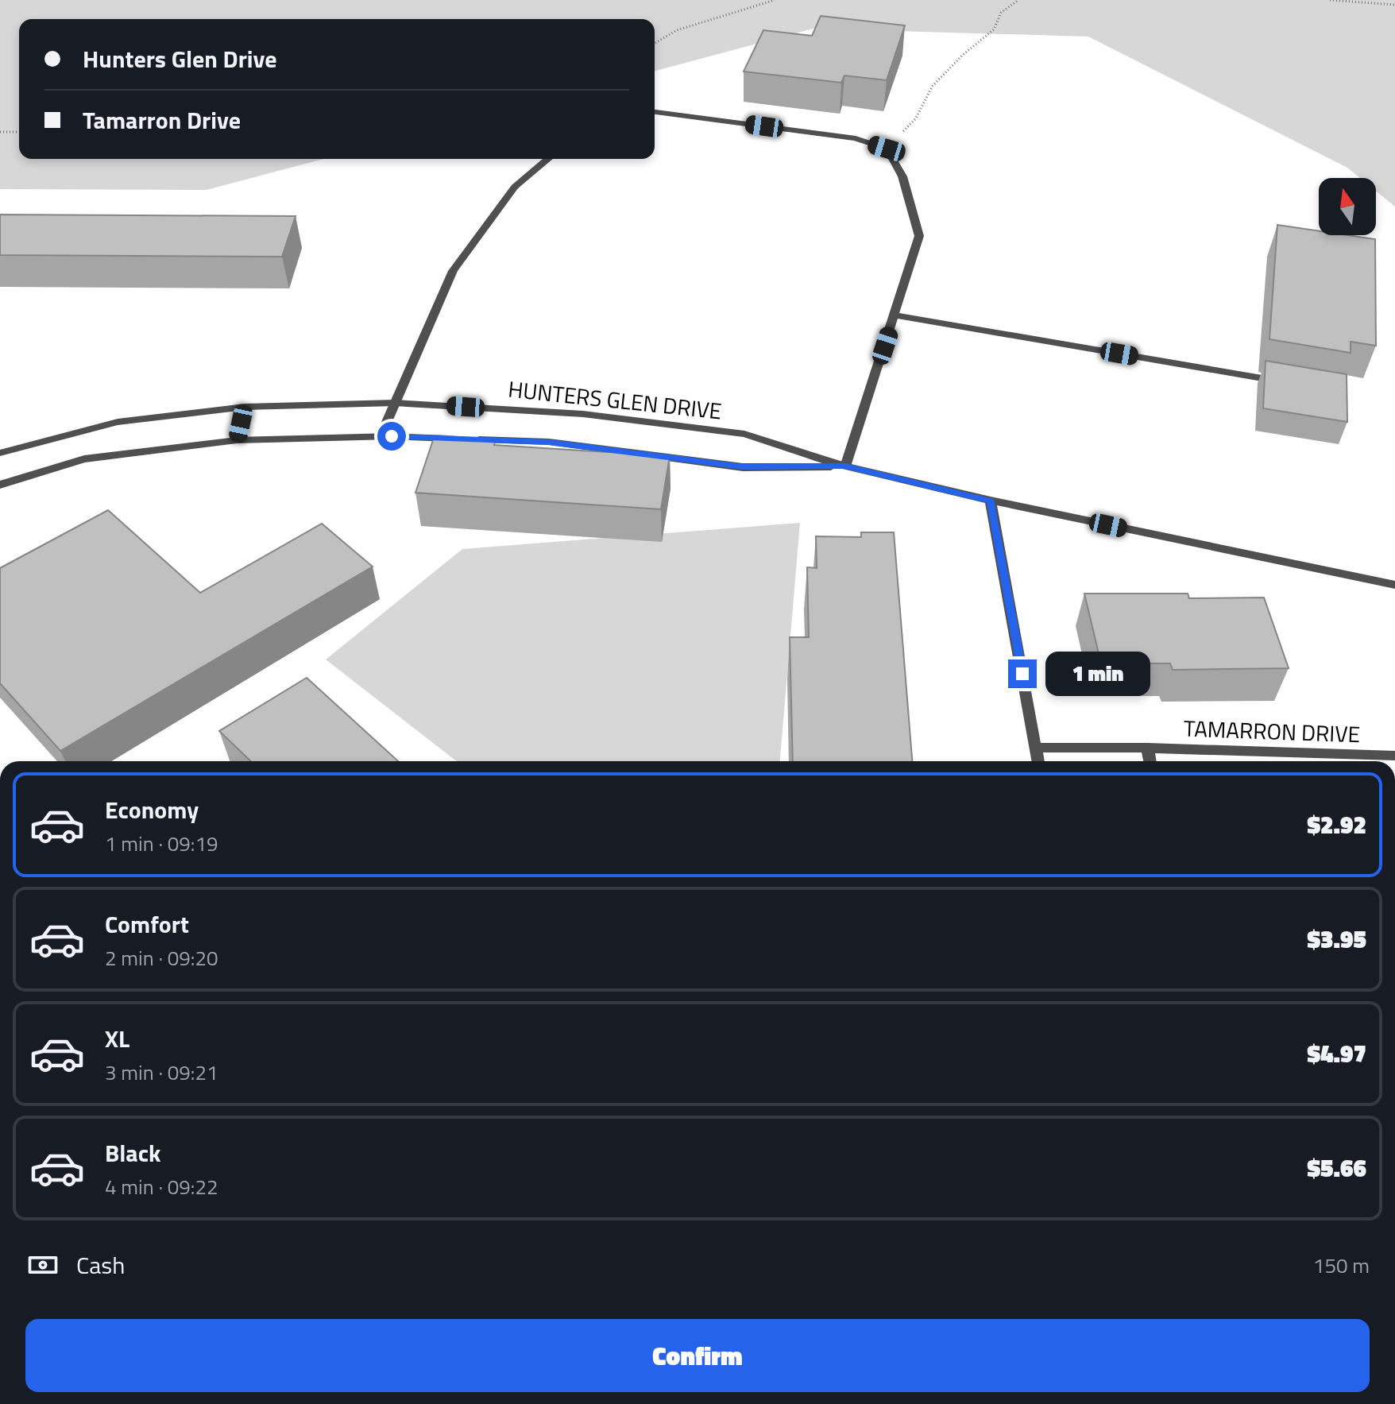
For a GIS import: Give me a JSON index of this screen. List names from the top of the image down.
{
  "streets": {
    "street": ["HUNTERS GLEN DRIVE", "TAMARRON DRIVE"]
  },
  "north": "top",
  "page": {
    "banner": ["Hunters Glen Drive", "Tamarron Drive"],
    "bubble": "1 min",
    "list": [
      {
        "name": "Economy",
        "note": "1 min · 09:19",
        "value": "$2.92"
      },
      {
        "name": "Comfort",
        "note": "2 min · 09:20",
        "value": "$3.95"
      },
      {
        "name": "XL",
        "note": "3 min · 09:21",
        "value": "$4.97"
      },
      {
        "name": "Black",
        "note": "4 min · 09:22",
        "value": "$5.66"
      }
    ],
    "pay": ["Cash", "150 m"],
    "buttons": "Confirm"
  }
}
